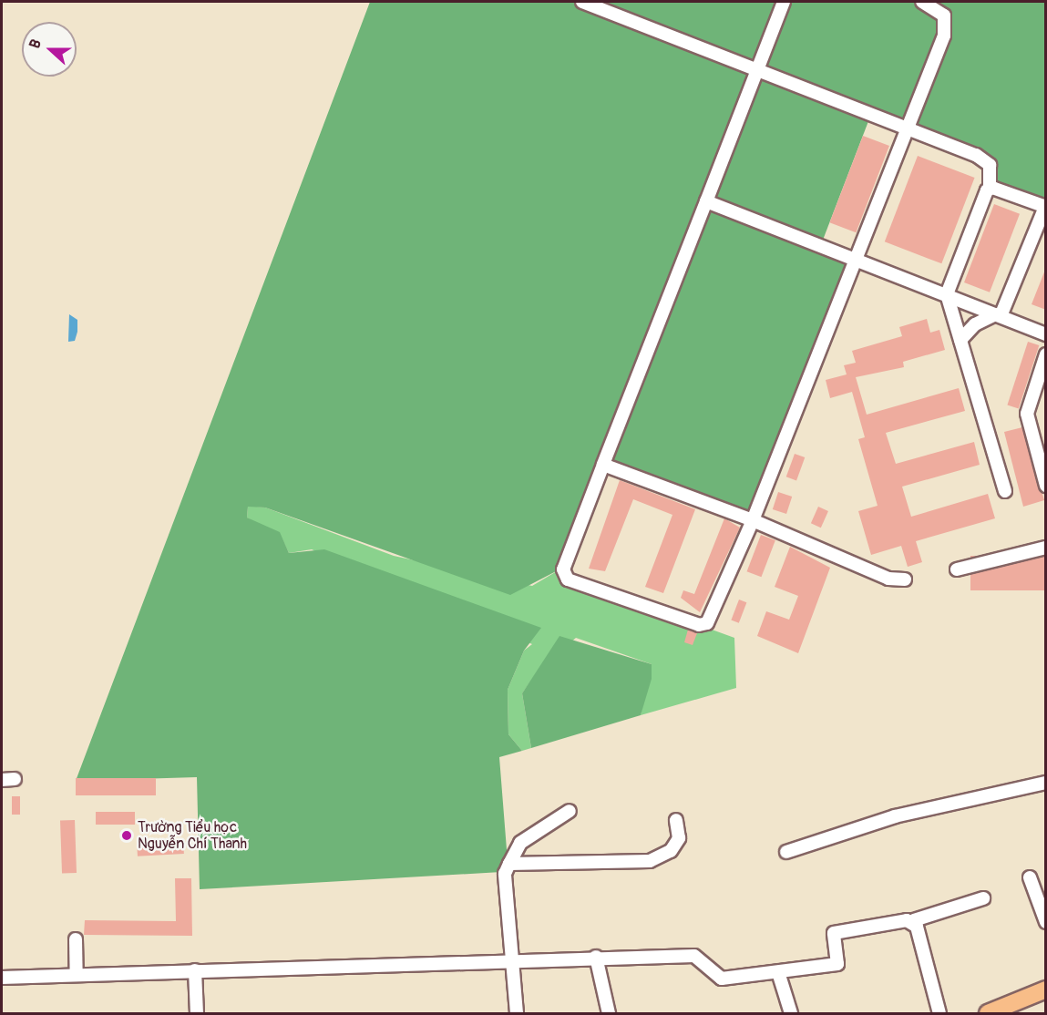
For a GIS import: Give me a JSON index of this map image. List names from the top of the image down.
{
  "places": ["Trường Tiểu học Nguyễn Chí Thanh"],
  "north": "left"
}
